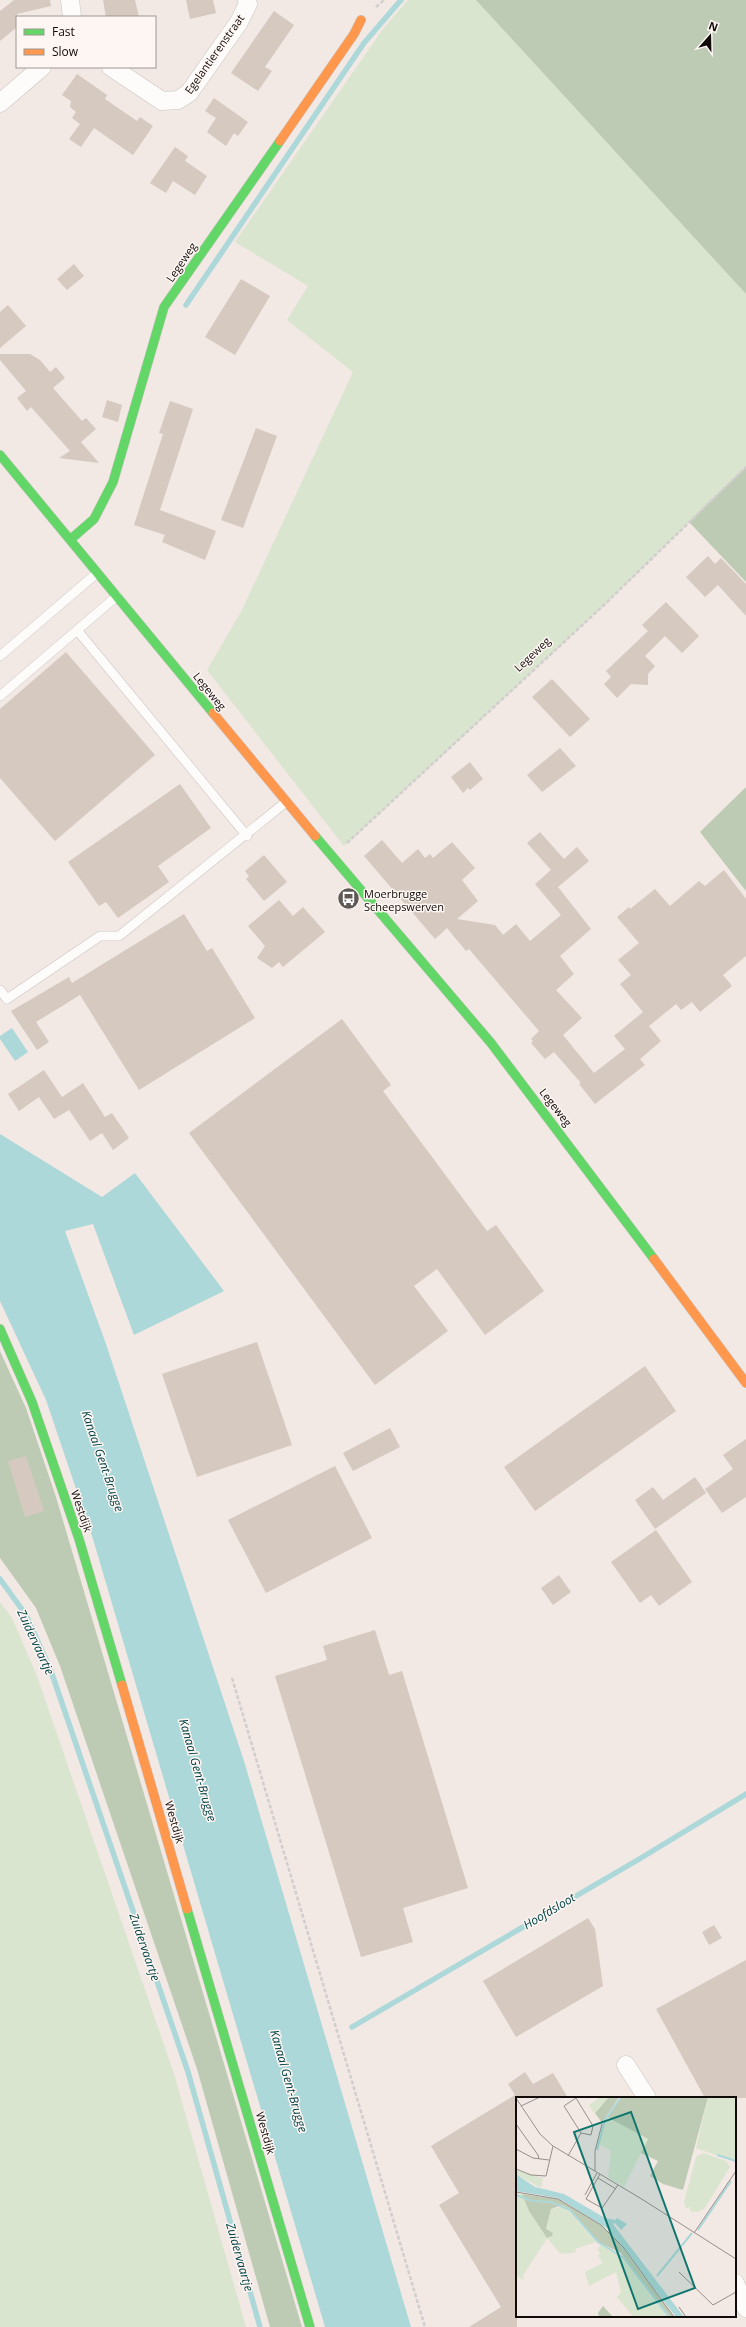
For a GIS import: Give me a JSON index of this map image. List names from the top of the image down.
{
  "streets": {
    "street": ["Egelantierenstraat", "Legeweg", "Westdijk"]
  },
  "water": ["Kanaal Gent-Brugge", "Zuidervaartje", "Hoofdsloot"],
  "places": {
    "bus stop": ["Moerbrugge Scheepswerven"]
  },
  "legend": ["Fast", "Slow"],
  "north": "top"
}
